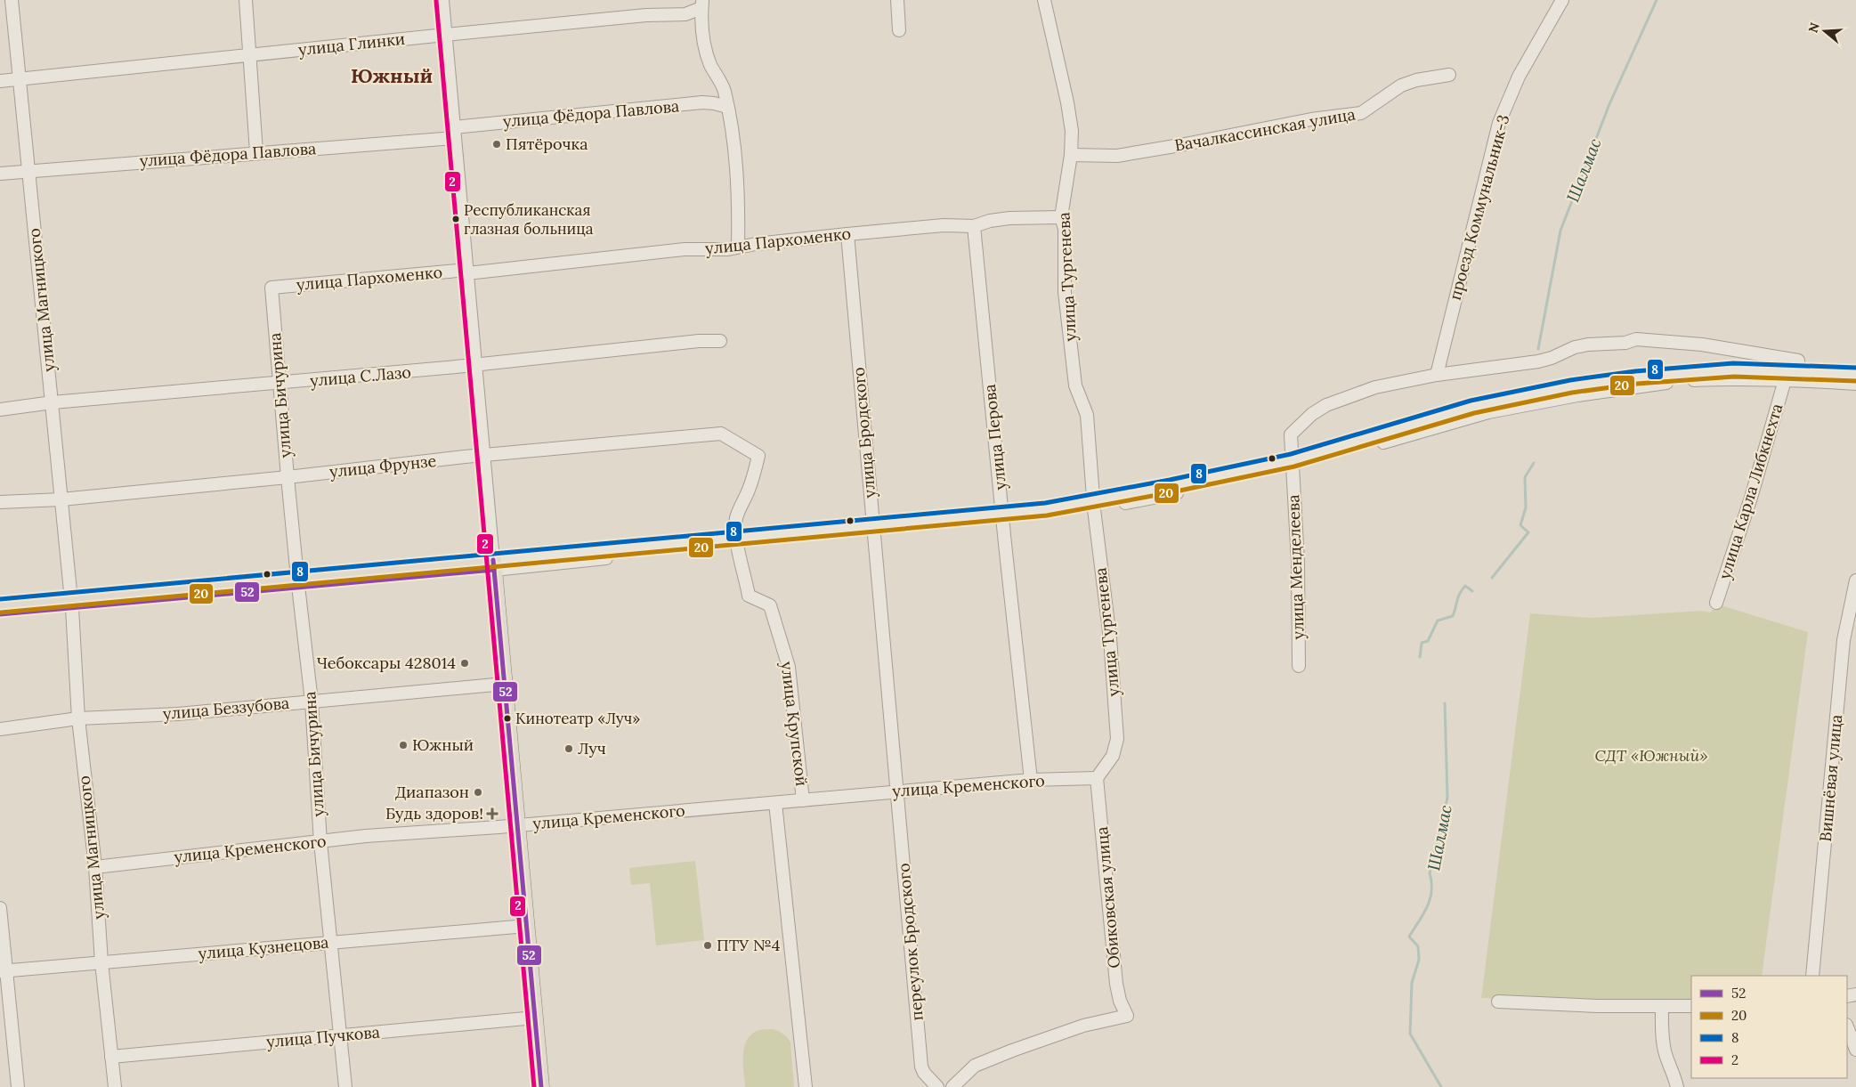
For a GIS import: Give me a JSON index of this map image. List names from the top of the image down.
{
  "streets": {
    "street": [
      "улица Глинки",
      "улица Фёдора Павлова",
      "Вачалкассинская улица",
      "проезд Коммунальник-3",
      "улица Пархоменко",
      "улица Тургенева",
      "улица Магницкого",
      "улица С.Лазо",
      "улица Бичурина",
      "улица Бродского",
      "улица Перова",
      "улица Фрунзе",
      "улица Карла Либкнехта",
      "улица Менделеева",
      "улица Беззубова",
      "улица Крупской",
      "Вишнёвая улица",
      "улица Кременского",
      "Обиковская улица",
      "переулок Бродского",
      "улица Кузнецова",
      "улица Пучкова"
    ]
  },
  "crossings": [
    ["улица Глинки", "улица Магницкого"],
    ["улица Фёдора Павлова", "улица Магницкого"],
    ["Вачалкассинская улица", "улица Тургенева"],
    ["проезд Коммунальник-3", "улица Менделеева"],
    ["улица Пархоменко", "улица Тургенева"],
    ["улица Пархоменко", "улица Бичурина"],
    ["улица Пархоменко", "улица Бродского"],
    ["улица Пархоменко", "улица Перова"],
    ["улица Тургенева", "улица Кременского"],
    ["улица Тургенева", "Обиковская улица"],
    ["улица Магницкого", "улица С.Лазо"],
    ["улица Магницкого", "улица Фрунзе"],
    ["улица Магницкого", "улица Беззубова"],
    ["улица Магницкого", "улица Кременского"],
    ["улица Магницкого", "улица Кузнецова"],
    ["улица Магницкого", "улица Пучкова"],
    ["улица С.Лазо", "улица Бичурина"],
    ["улица Бичурина", "улица Фрунзе"],
    ["улица Бичурина", "улица Беззубова"],
    ["улица Бичурина", "улица Кременского"],
    ["улица Бичурина", "улица Кузнецова"],
    ["улица Бичурина", "улица Пучкова"],
    ["улица Бродского", "улица Кременского"],
    ["улица Бродского", "переулок Бродского"],
    ["улица Перова", "улица Кременского"],
    ["улица Фрунзе", "улица Крупской"],
    ["улица Крупской", "улица Кременского"],
    ["улица Кременского", "Обиковская улица"],
    ["улица Кременского", "переулок Бродского"]
  ],
  "districts": ["Южный"],
  "water": ["Шалмас"],
  "parks": ["СДТ «Южный»"],
  "places": {
    "other": [
      "Пятёрочка",
      "Республиканская глазная больница",
      "Чебоксары 428014",
      "Кинотеатр «Луч»",
      "Южный",
      "Луч",
      "Диапазон",
      "ПТУ №4"
    ],
    "health": ["Будь здоров!"]
  },
  "lines": [
    "transit line 2",
    "transit line 8",
    "transit line 20",
    "transit line 52"
  ],
  "legend": [
    "52",
    "20",
    "8",
    "2"
  ],
  "north": "left"
}
